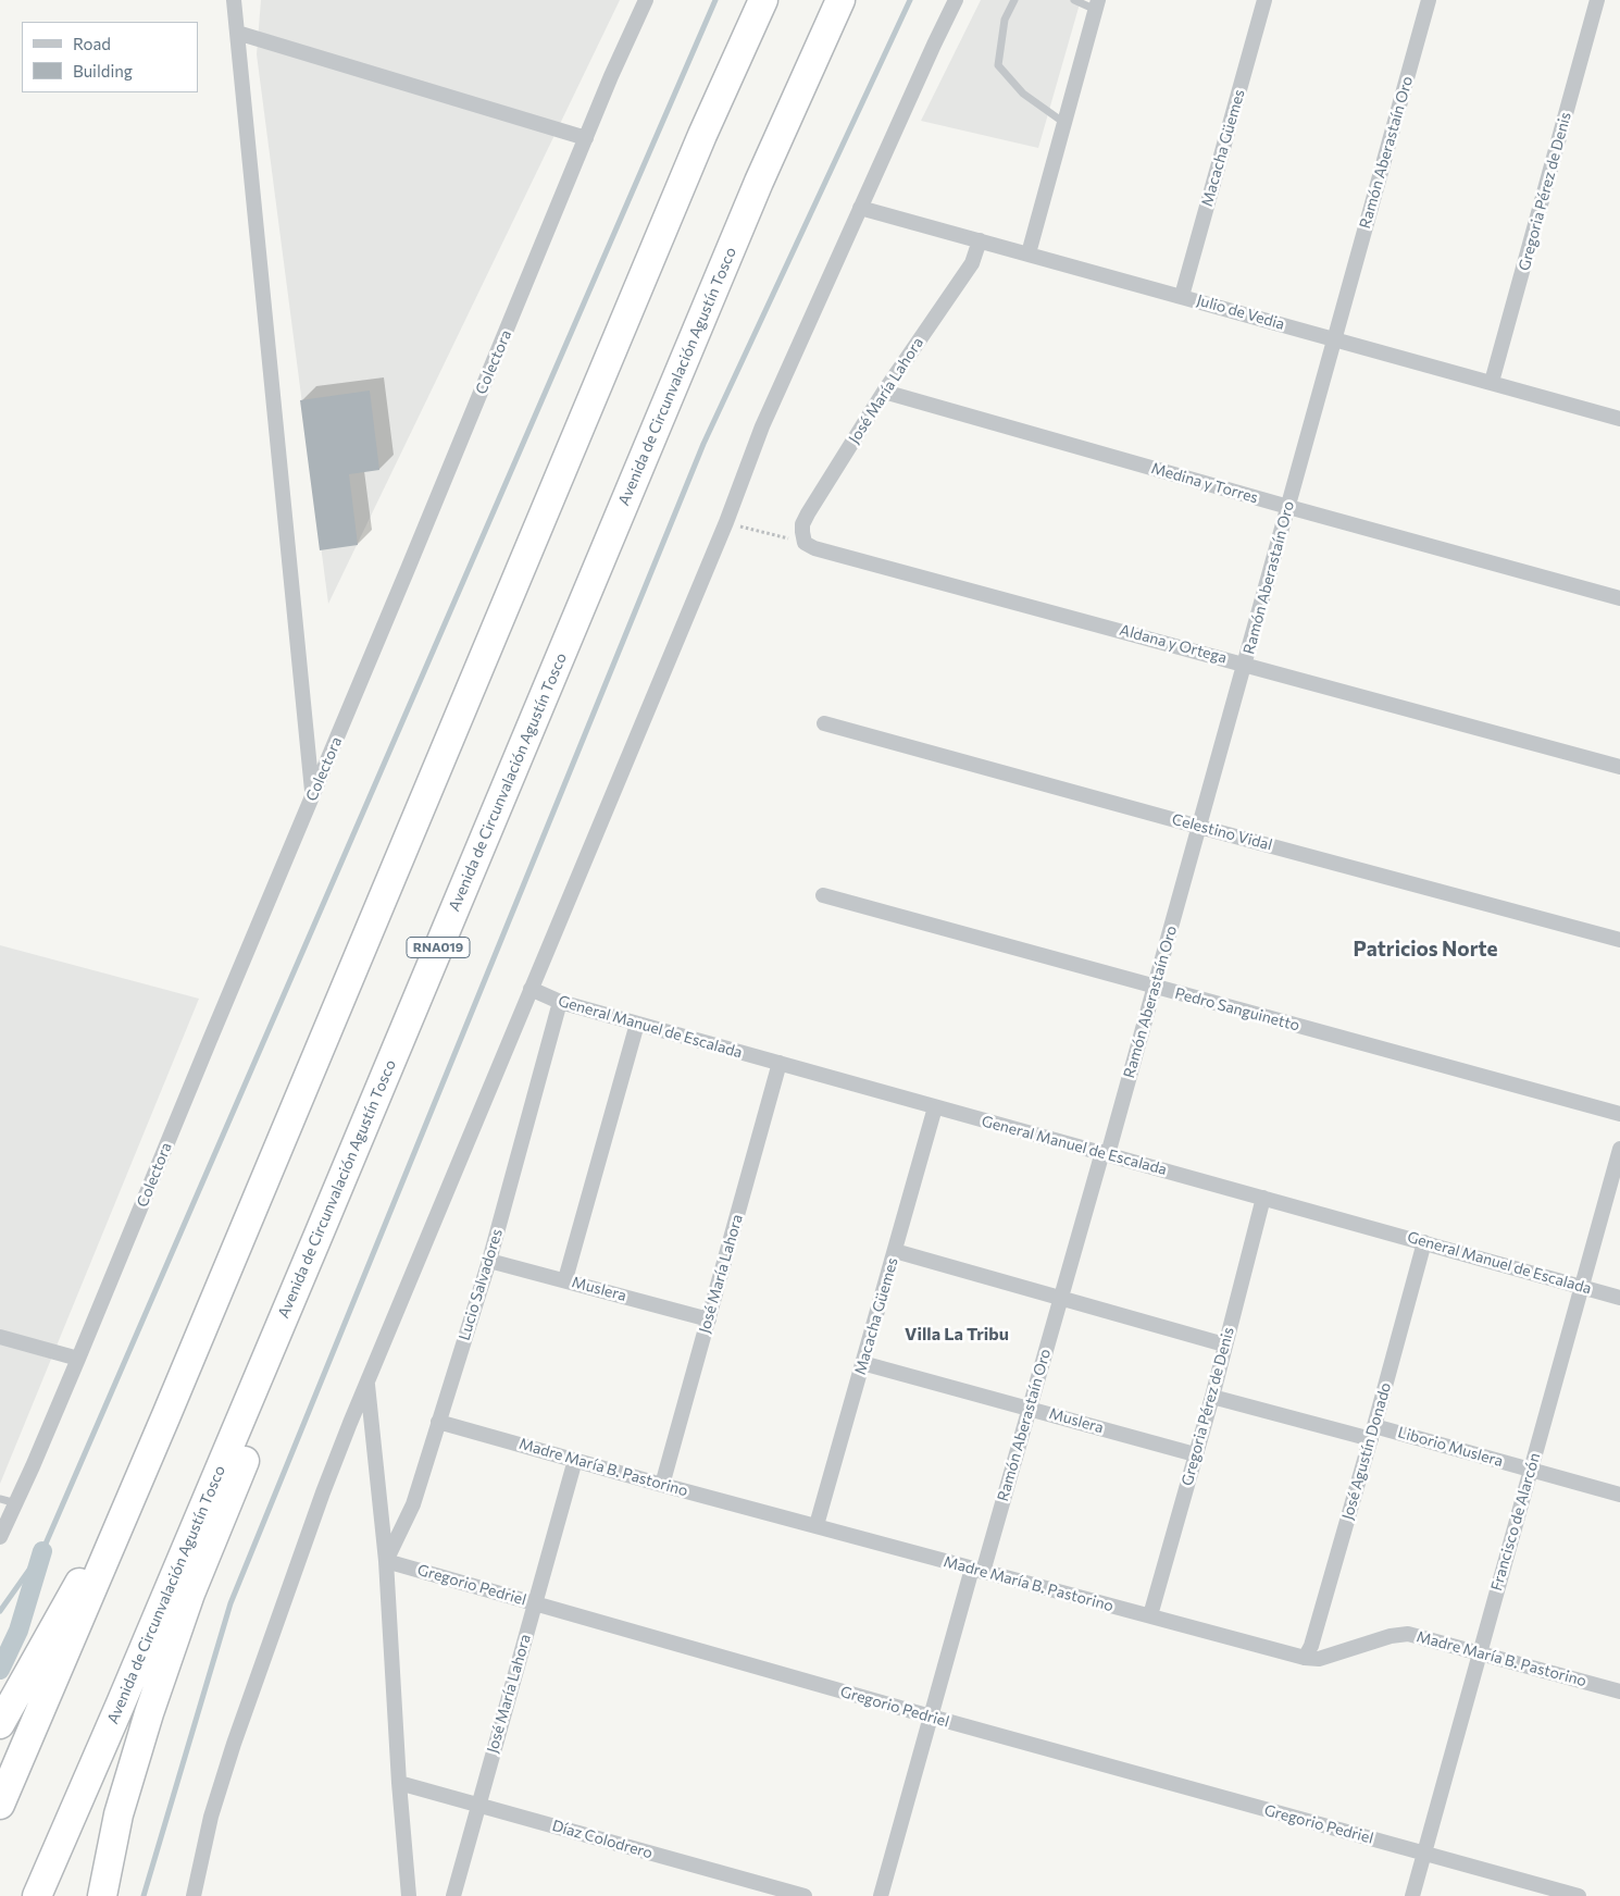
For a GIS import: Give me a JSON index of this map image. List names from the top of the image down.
{
  "streets": {
    "highway": ["Avenida de Circunvalación Agustín Tosco", "RNA019"],
    "street": [
      "Macacha Güemes",
      "Ramón Aberastaín Oro",
      "Gregoria Pérez de Denis",
      "Julio de Vedia",
      "Colectora",
      "José María Lahora",
      "Medina y Torres",
      "Aldana y Ortega",
      "Celestino Vidal",
      "Pedro Sanguinetto",
      "General Manuel de Escalada",
      "Lucio Salvadores",
      "Muslera",
      "Liborio Muslera",
      "José Agustín Donado",
      "Madre María B. Pastorino",
      "Francisco de Alarcón",
      "Gregorio Pedriel",
      "Díaz Colodrero"
    ]
  },
  "crossings": [
    ["Macacha Güemes", "Julio de Vedia"],
    ["Macacha Güemes", "General Manuel de Escalada"],
    ["Macacha Güemes", "Muslera"],
    ["Macacha Güemes", "Madre María B. Pastorino"],
    ["Ramón Aberastaín Oro", "Julio de Vedia"],
    ["Ramón Aberastaín Oro", "Medina y Torres"],
    ["Ramón Aberastaín Oro", "Aldana y Ortega"],
    ["Ramón Aberastaín Oro", "Celestino Vidal"],
    ["Ramón Aberastaín Oro", "Pedro Sanguinetto"],
    ["Ramón Aberastaín Oro", "General Manuel de Escalada"],
    ["Ramón Aberastaín Oro", "Muslera"],
    ["Ramón Aberastaín Oro", "Madre María B. Pastorino"],
    ["Ramón Aberastaín Oro", "Gregorio Pedriel"],
    ["Gregoria Pérez de Denis", "Julio de Vedia"],
    ["Gregoria Pérez de Denis", "General Manuel de Escalada"],
    ["Gregoria Pérez de Denis", "Muslera"],
    ["Gregoria Pérez de Denis", "Liborio Muslera"],
    ["Gregoria Pérez de Denis", "Madre María B. Pastorino"],
    ["Julio de Vedia", "José María Lahora"],
    ["José María Lahora", "Medina y Torres"],
    ["José María Lahora", "Aldana y Ortega"],
    ["José María Lahora", "General Manuel de Escalada"],
    ["José María Lahora", "Muslera"],
    ["José María Lahora", "Madre María B. Pastorino"],
    ["José María Lahora", "Gregorio Pedriel"],
    ["José María Lahora", "Díaz Colodrero"],
    ["General Manuel de Escalada", "Lucio Salvadores"],
    ["General Manuel de Escalada", "José Agustín Donado"],
    ["General Manuel de Escalada", "Francisco de Alarcón"],
    ["Lucio Salvadores", "Muslera"],
    ["Lucio Salvadores", "Madre María B. Pastorino"],
    ["Lucio Salvadores", "Gregorio Pedriel"],
    ["Liborio Muslera", "José Agustín Donado"],
    ["Liborio Muslera", "Francisco de Alarcón"],
    ["José Agustín Donado", "Madre María B. Pastorino"],
    ["Madre María B. Pastorino", "Francisco de Alarcón"],
    ["Francisco de Alarcón", "Gregorio Pedriel"]
  ],
  "districts": ["Patricios Norte", "Villa La Tribu"],
  "legend": ["Road", "Building"]
}
